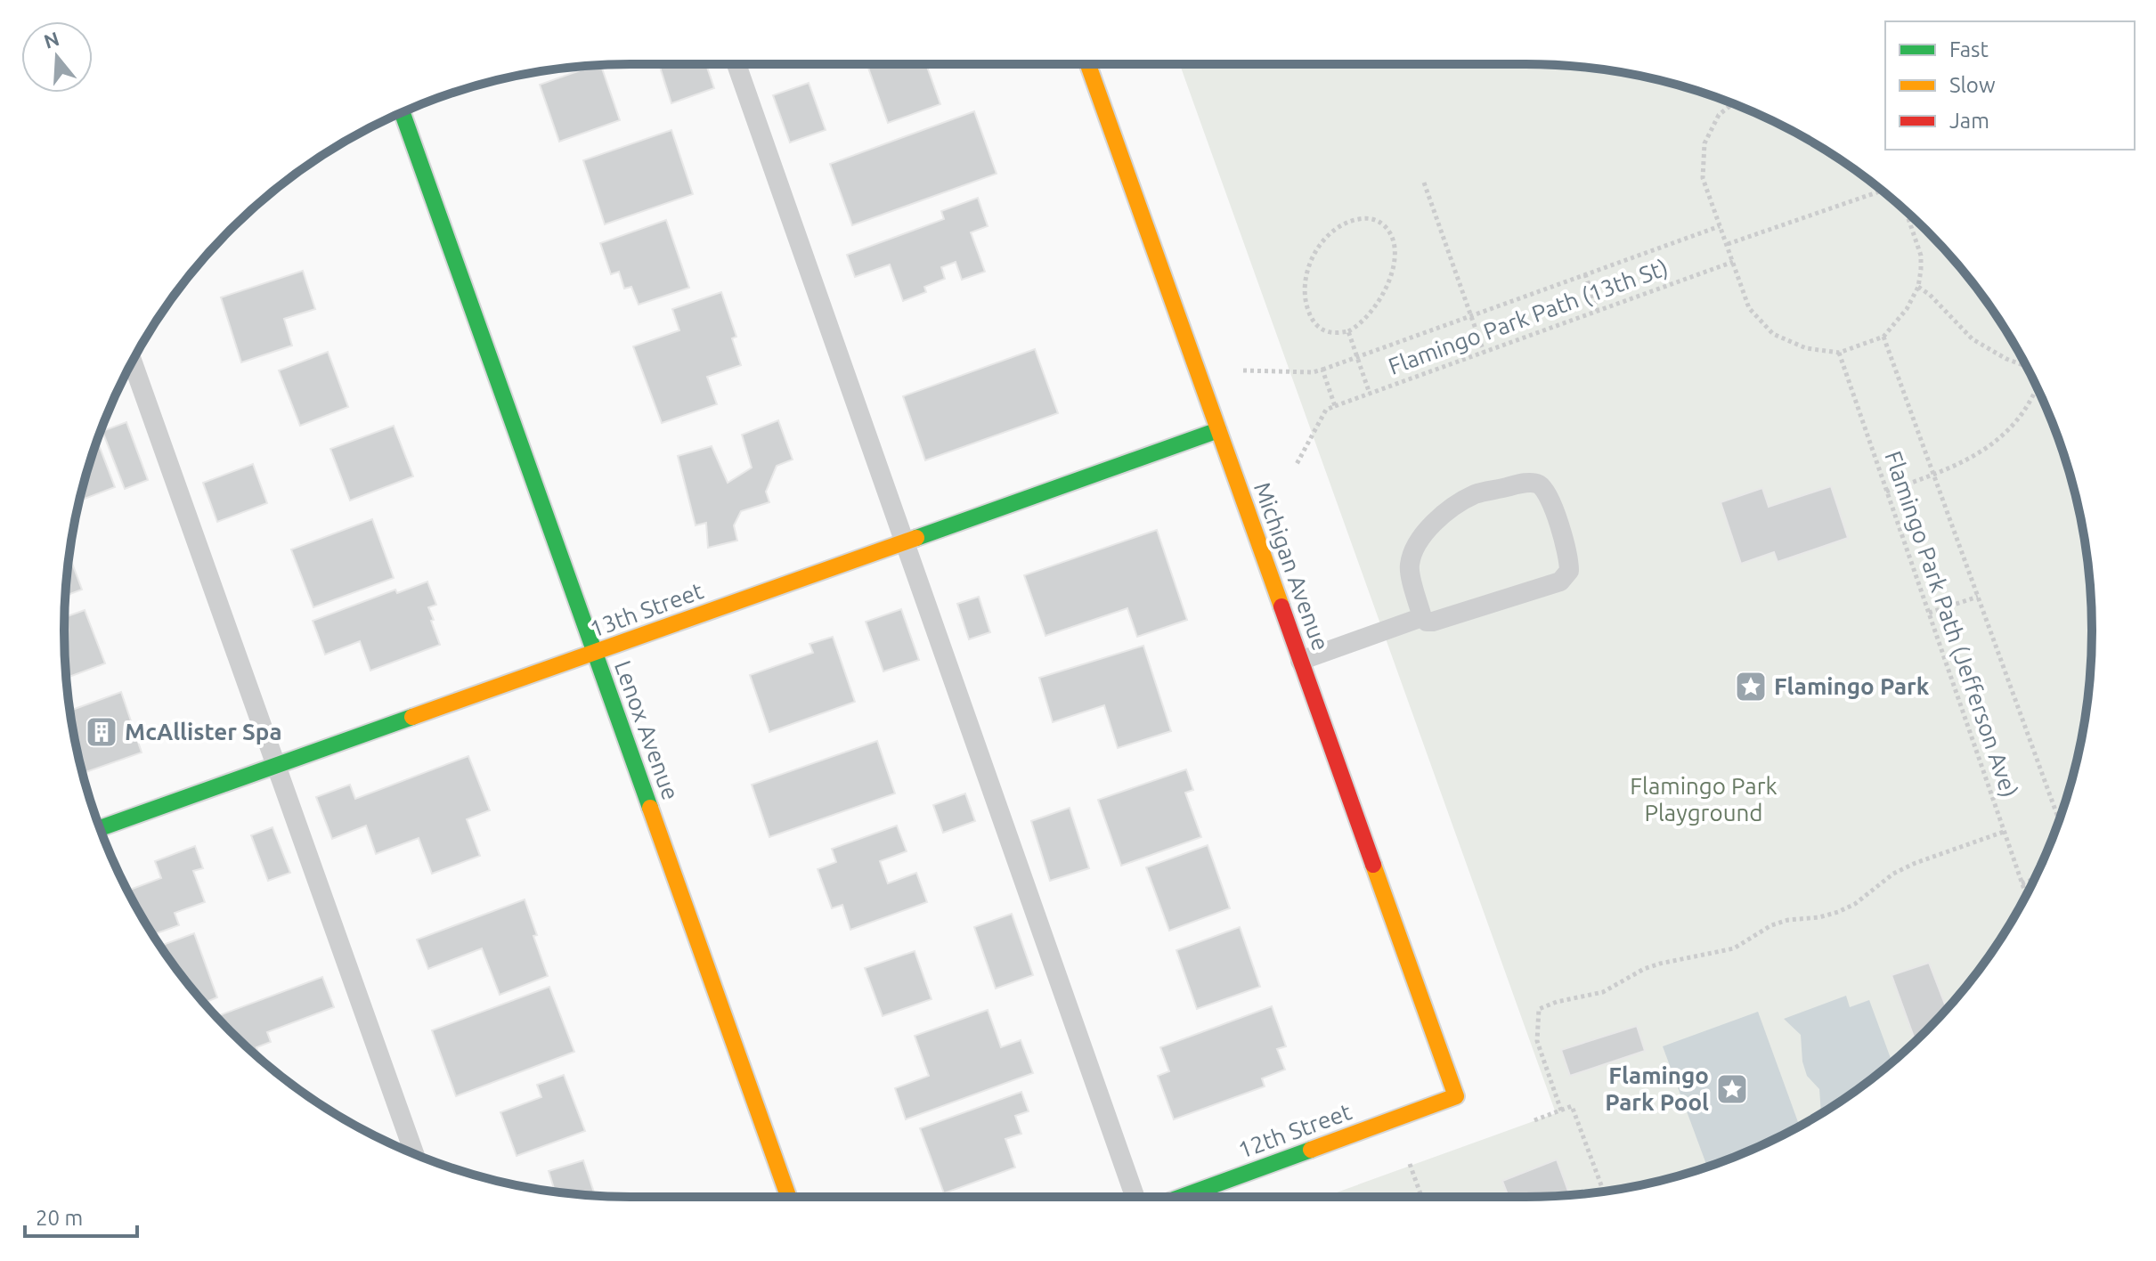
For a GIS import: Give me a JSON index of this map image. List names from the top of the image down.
{
  "streets": {
    "street": [
      "Michigan Avenue",
      "13th Street",
      "Lenox Avenue",
      "12th Street"
    ],
    "path": ["Flamingo Park Path (13th St)", "Flamingo Park Path (Jefferson Ave)"]
  },
  "crossings": [
    ["Michigan Avenue", "13th Street"],
    ["Michigan Avenue", "12th Street"],
    ["13th Street", "Lenox Avenue"]
  ],
  "parks": ["Flamingo Park Playground"],
  "places": {
    "place": ["Flamingo Park", "Flamingo Park Pool"],
    "building": ["McAllister Spa"]
  },
  "legend": ["Fast", "Slow", "Jam"],
  "scale_bar": "20 m",
  "north": "top"
}
